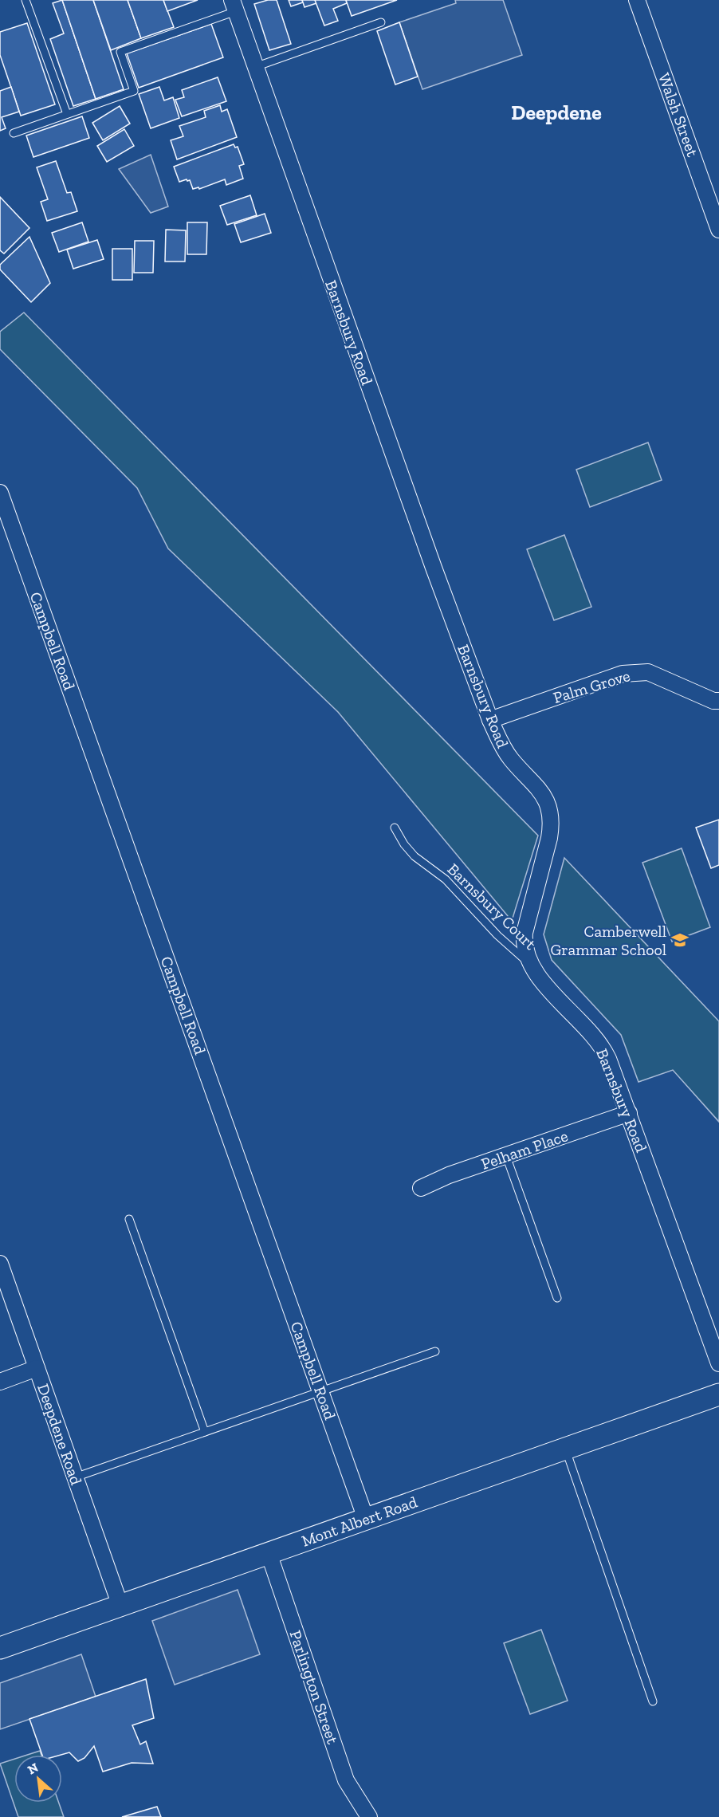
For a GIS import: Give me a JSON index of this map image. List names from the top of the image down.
{
  "streets": {
    "main road": ["Mont Albert Road"],
    "street": [
      "Walsh Street",
      "Barnsbury Road",
      "Campbell Road",
      "Palm Grove",
      "Pelham Place",
      "Deepdene Road",
      "Parlington Street"
    ],
    "lane": ["Barnsbury Court"]
  },
  "crossings": [
    ["Barnsbury Road", "Palm Grove"],
    ["Barnsbury Road", "Barnsbury Court"],
    ["Barnsbury Road", "Pelham Place"],
    ["Campbell Road", "Mont Albert Road"],
    ["Deepdene Road", "Mont Albert Road"],
    ["Mont Albert Road", "Parlington Street"]
  ],
  "districts": ["Deepdene"],
  "places": {
    "school or university": ["Camberwell Grammar School"]
  },
  "north": "top left"
}
